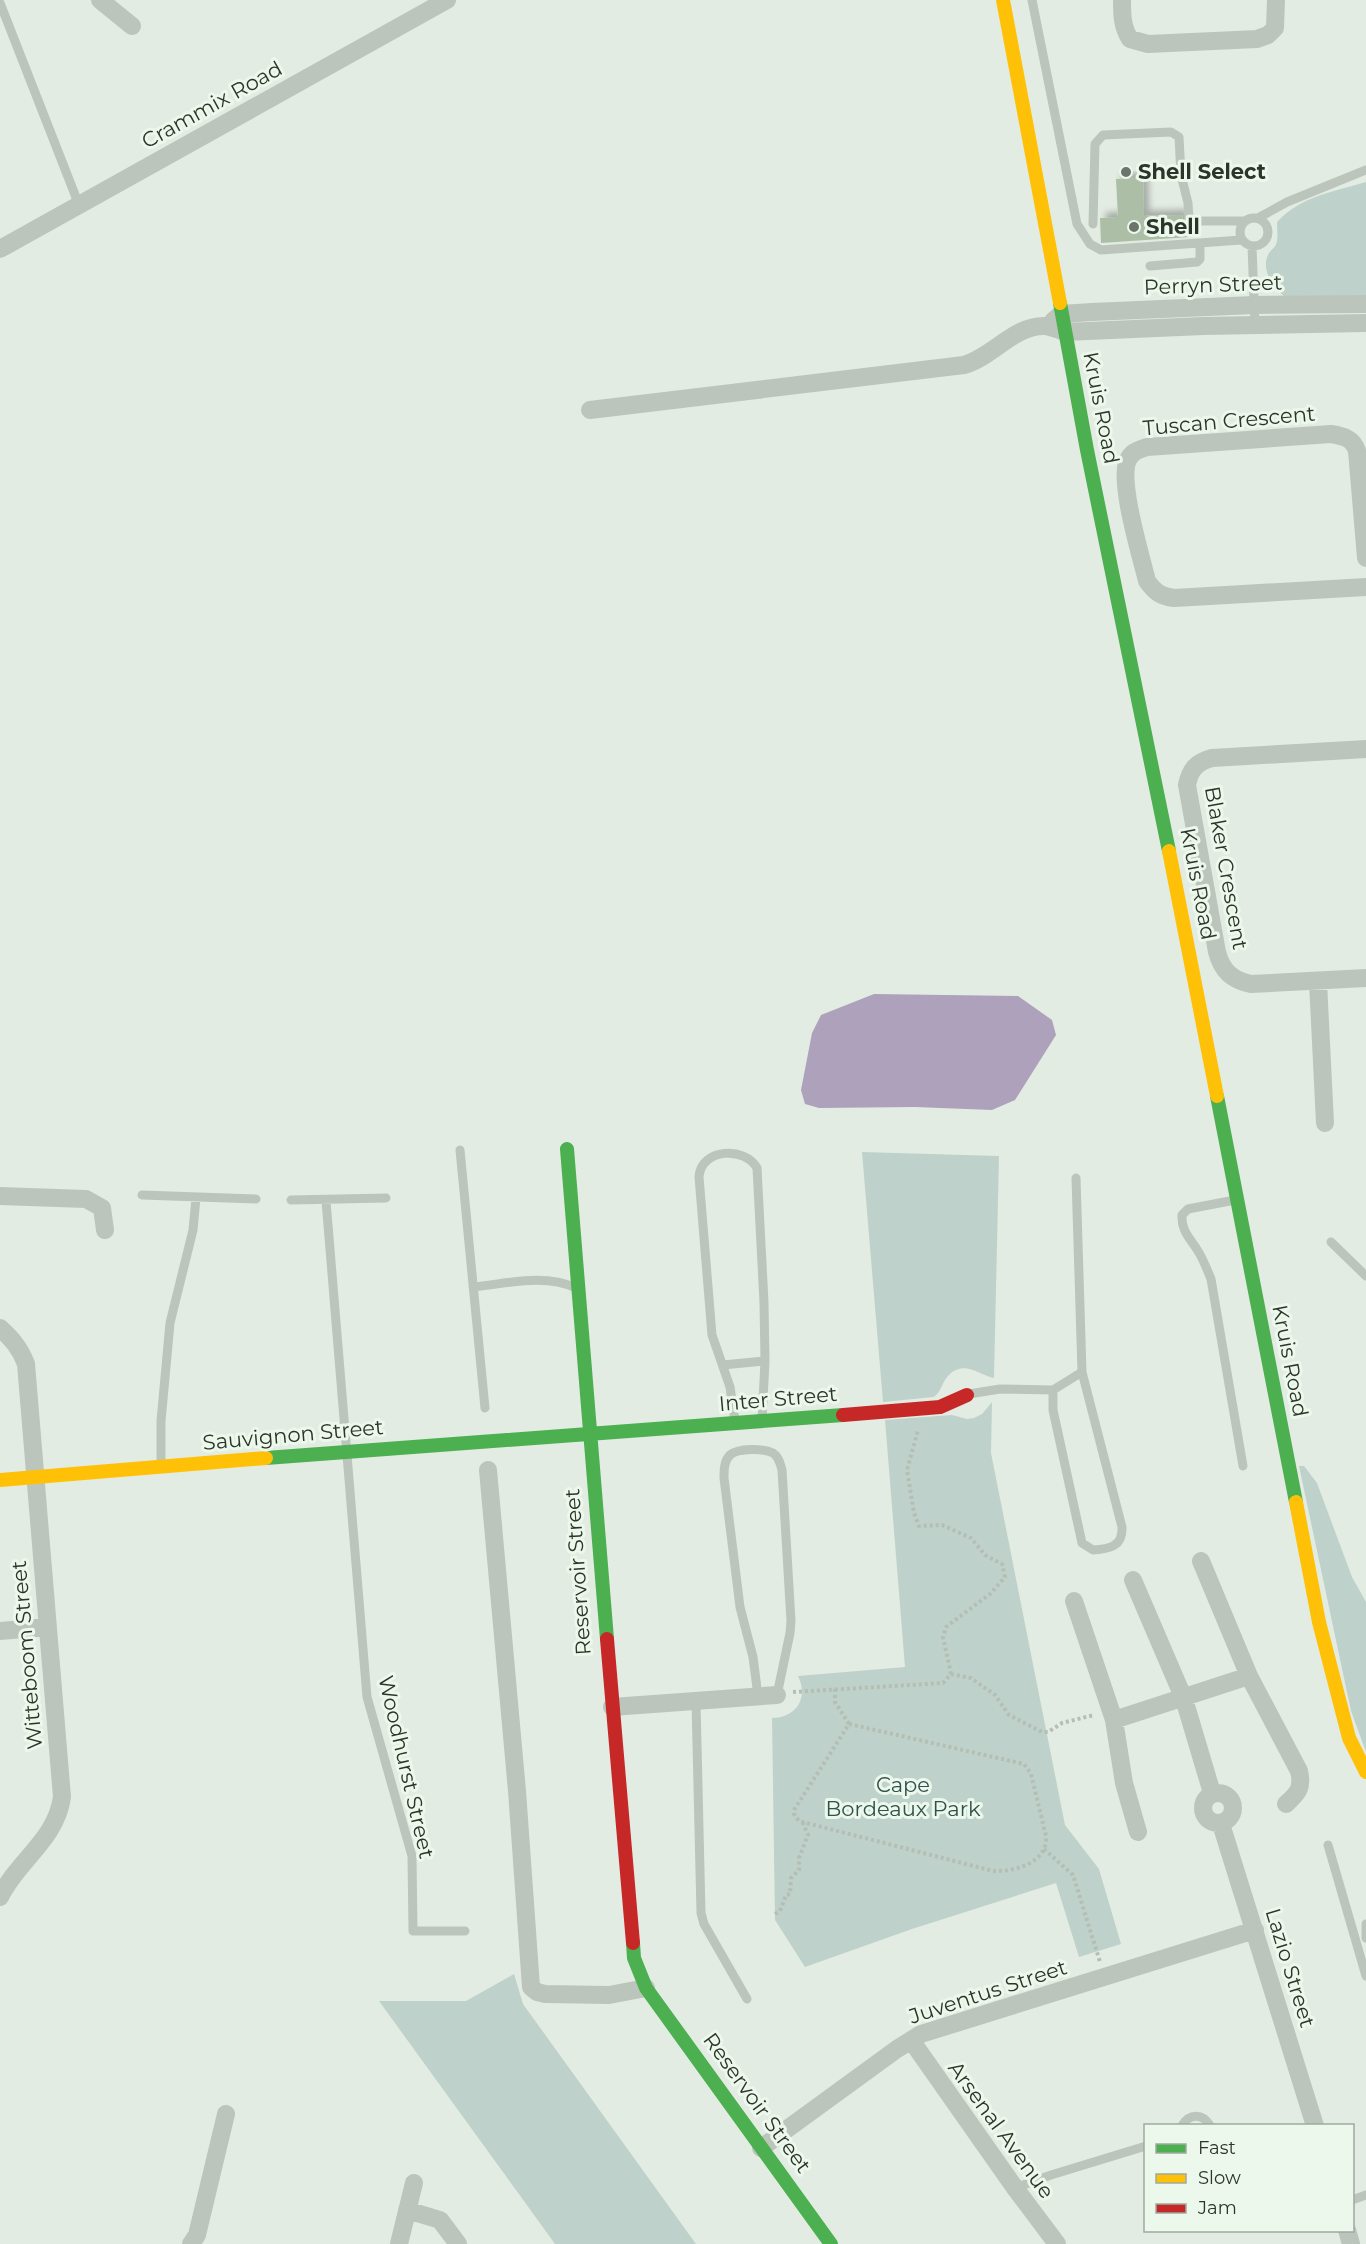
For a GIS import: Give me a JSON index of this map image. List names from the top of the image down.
{
  "streets": {
    "street": [
      "Crammix Road",
      "Perryn Street",
      "Kruis Road",
      "Tuscan Crescent",
      "Blaker Crescent",
      "Inter Street",
      "Sauvignon Street",
      "Reservoir Street",
      "Witteboom Street",
      "Lazio Street",
      "Juventus Street",
      "Arsenal Avenue"
    ],
    "lane": ["Woodhurst Street"]
  },
  "crossings": [
    ["Perryn Street", "Kruis Road"],
    ["Inter Street", "Sauvignon Street"],
    ["Inter Street", "Reservoir Street"],
    ["Sauvignon Street", "Reservoir Street"],
    ["Sauvignon Street", "Witteboom Street"],
    ["Sauvignon Street", "Woodhurst Street"],
    ["Reservoir Street", "Juventus Street"],
    ["Lazio Street", "Juventus Street"],
    ["Juventus Street", "Arsenal Avenue"]
  ],
  "parks": ["Cape Bordeaux Park"],
  "places": ["Shell Select", "Shell"],
  "legend": ["Fast", "Slow", "Jam"]
}
